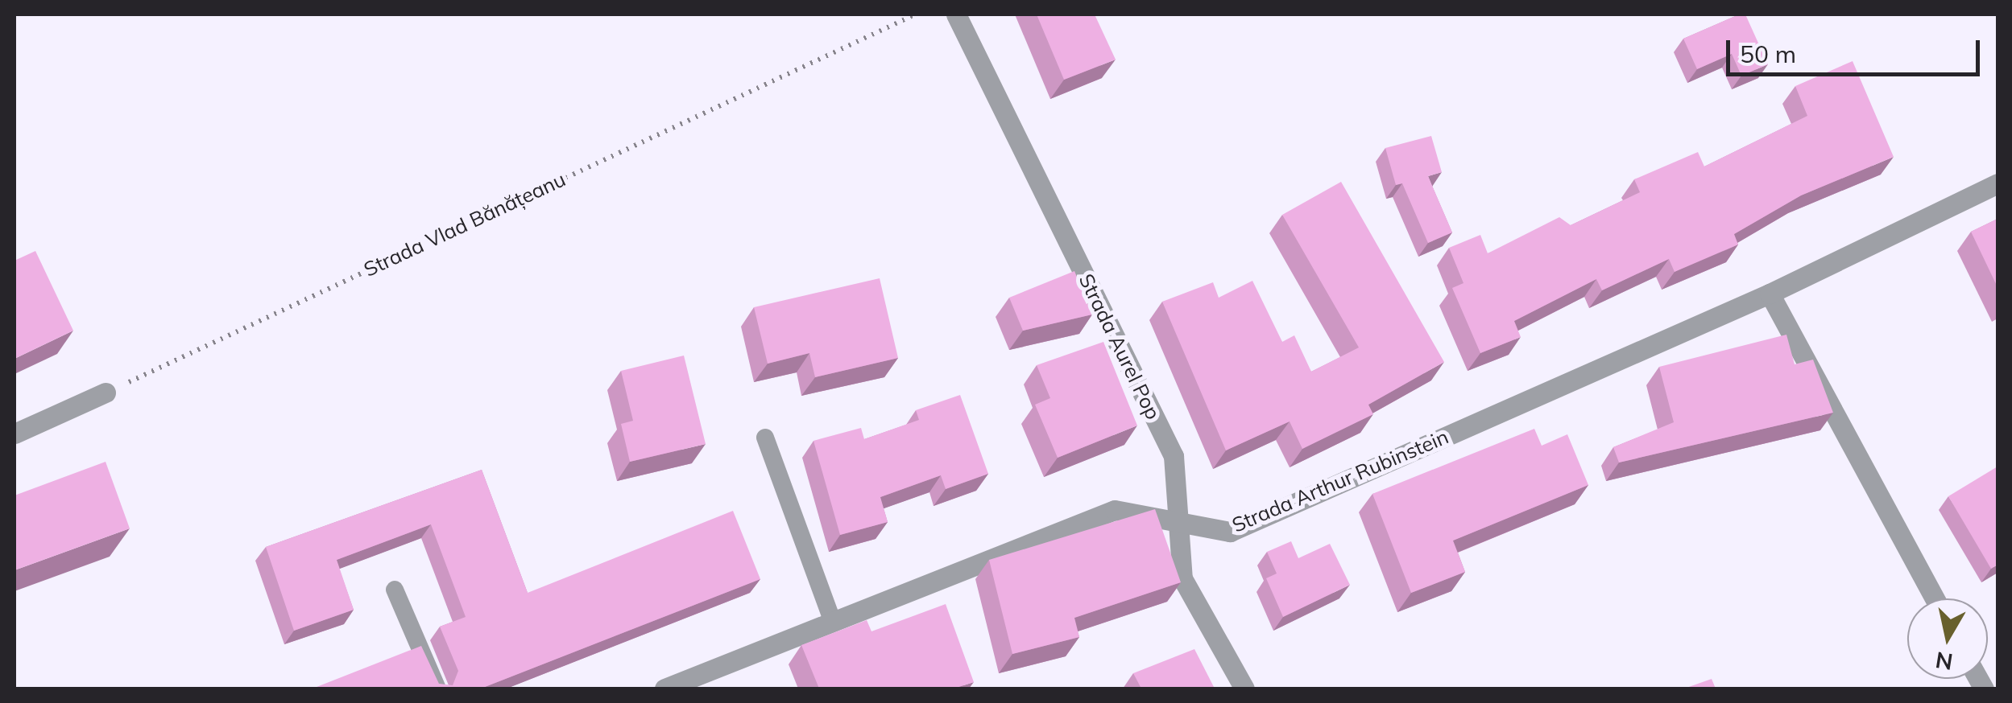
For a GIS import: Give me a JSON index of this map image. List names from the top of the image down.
{
  "streets": {
    "street": ["Strada Aurel Pop", "Strada Arthur Rubinstein"],
    "path": ["Strada Vlad Bănățeanu"]
  },
  "crossings": [
    ["Strada Aurel Pop", "Strada Arthur Rubinstein"]
  ],
  "scale_bar": "50 m",
  "north": "bottom"
}
